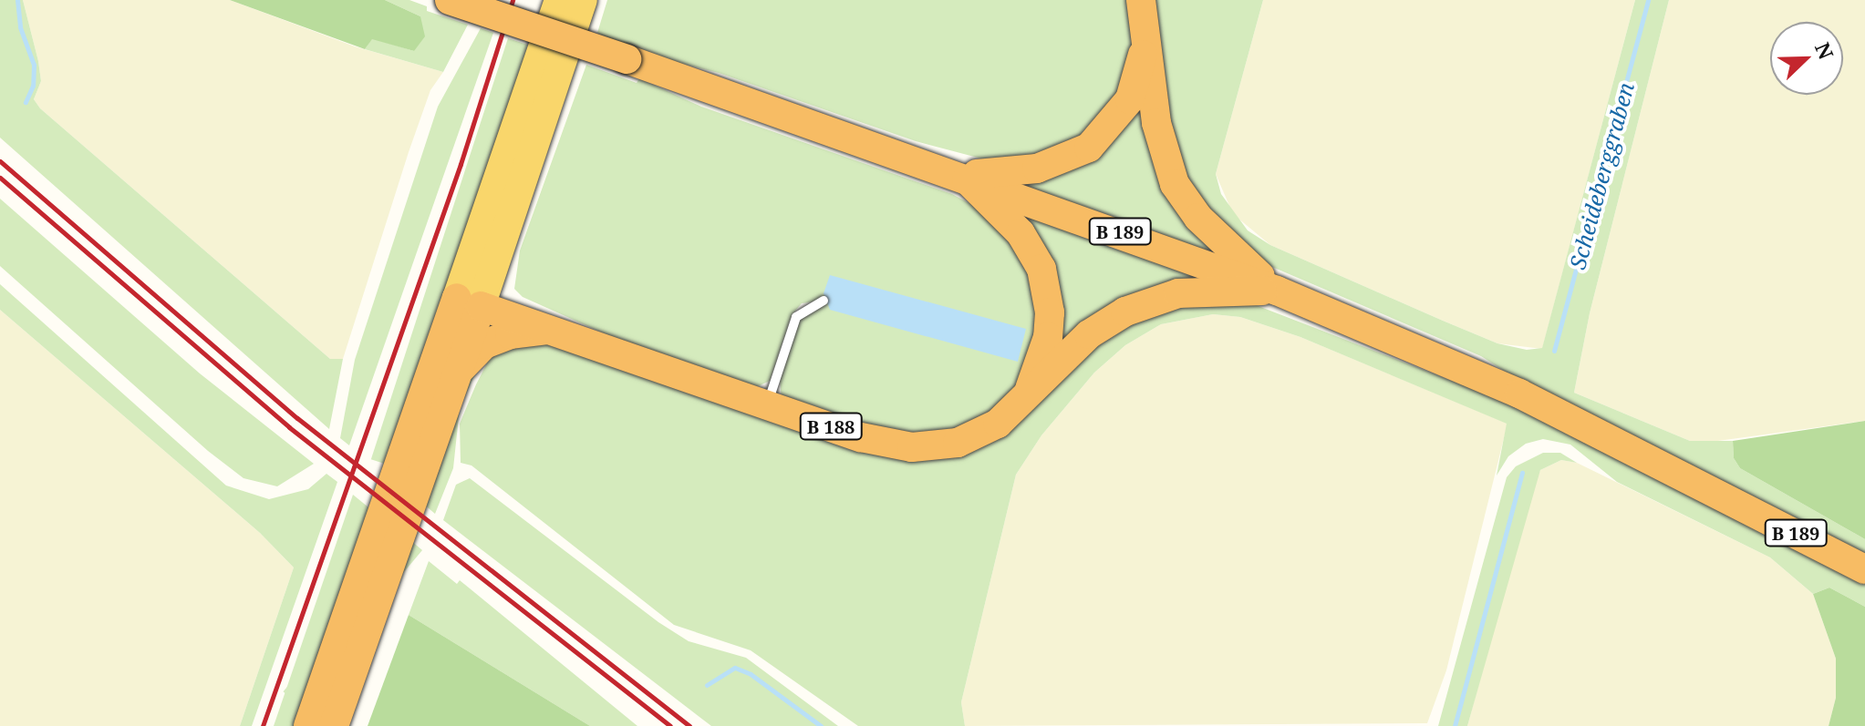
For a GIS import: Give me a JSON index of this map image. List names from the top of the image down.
{
  "streets": {
    "highway": ["B 189", "B 188"]
  },
  "water": ["Scheideberggraben"],
  "north": "top right"
}
